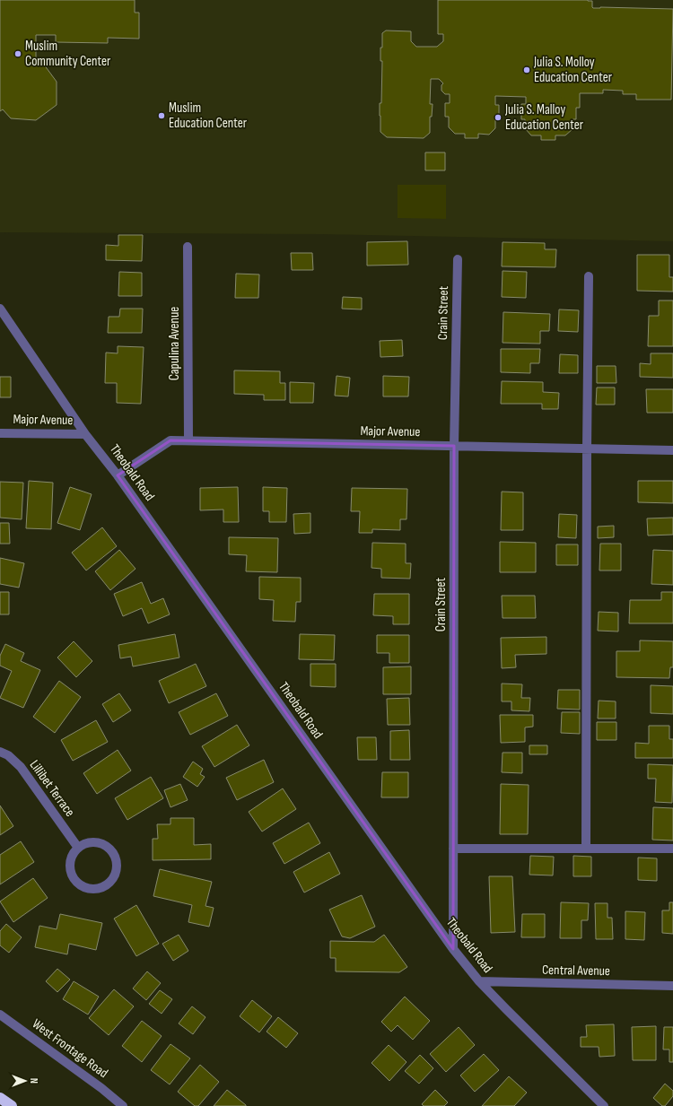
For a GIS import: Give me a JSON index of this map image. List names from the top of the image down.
{
  "streets": {
    "street": [
      "Crain Street",
      "Capulina Avenue",
      "Major Avenue",
      "Theobald Road",
      "Lillibet Terrace",
      "Central Avenue",
      "West Frontage Road"
    ]
  },
  "crossings": [
    ["Crain Street", "Major Avenue"],
    ["Crain Street", "Theobald Road"],
    ["Capulina Avenue", "Major Avenue"],
    ["Major Avenue", "Theobald Road"],
    ["Theobald Road", "Central Avenue"]
  ],
  "places": [
    "Muslim Community Center",
    "Julia S. Molloy Education Center",
    "Muslim Education Center",
    "Julia S. Malloy Education Center"
  ],
  "north": "right"
}
